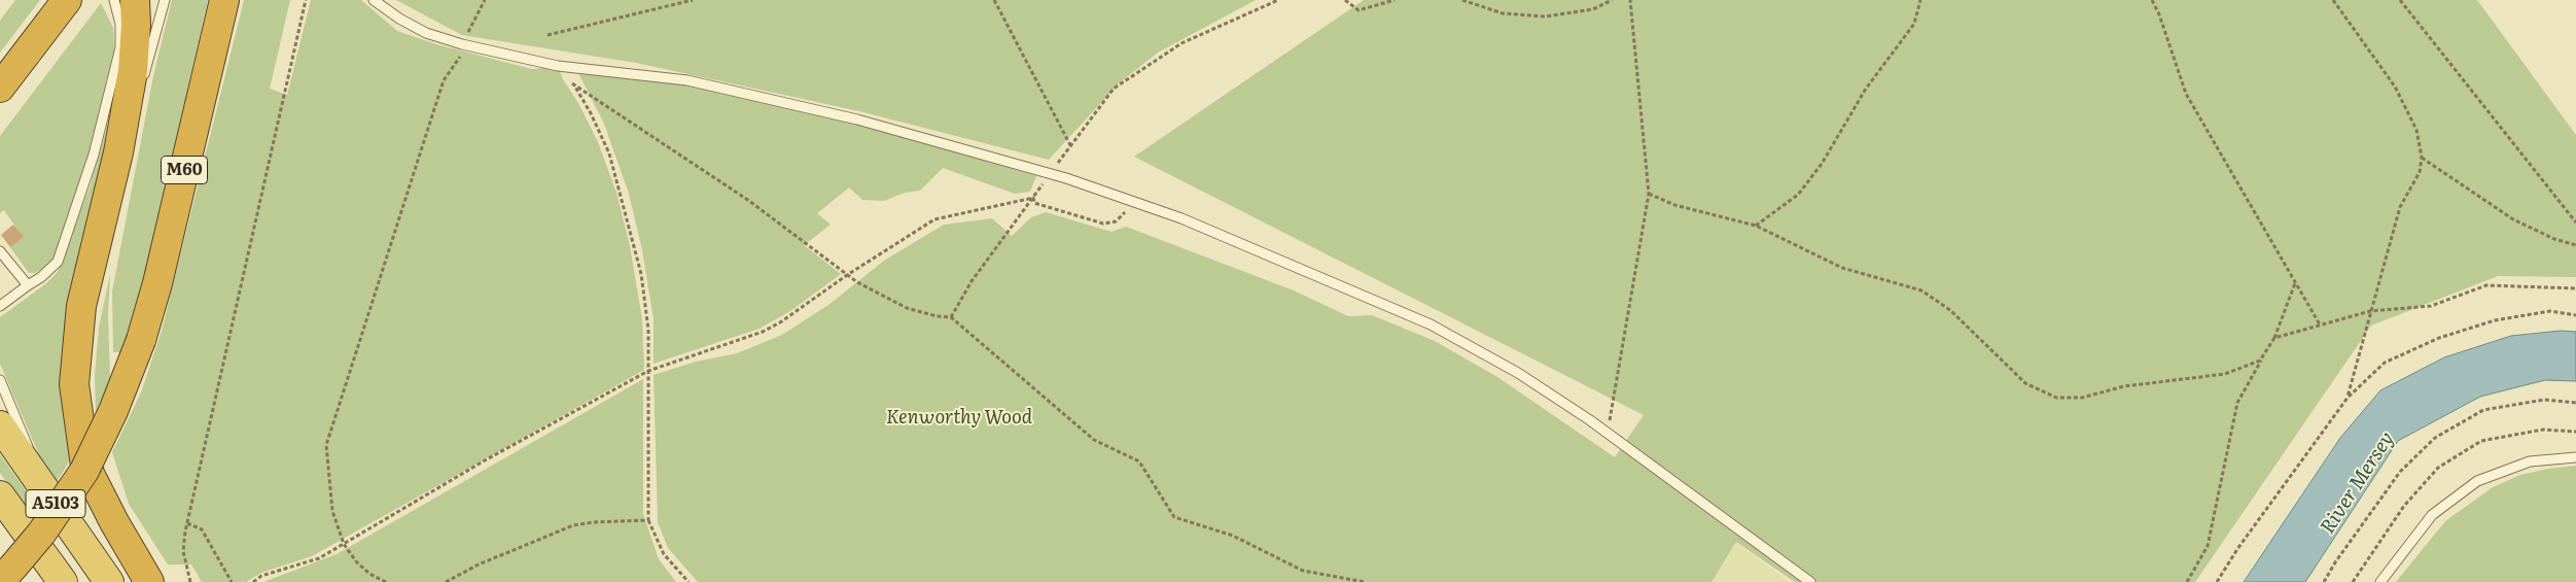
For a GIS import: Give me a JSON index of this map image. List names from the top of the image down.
{
  "streets": {
    "highway": ["M60", "A5103"]
  },
  "water": ["River Mersey"],
  "parks": ["Kenworthy Wood"]
}
